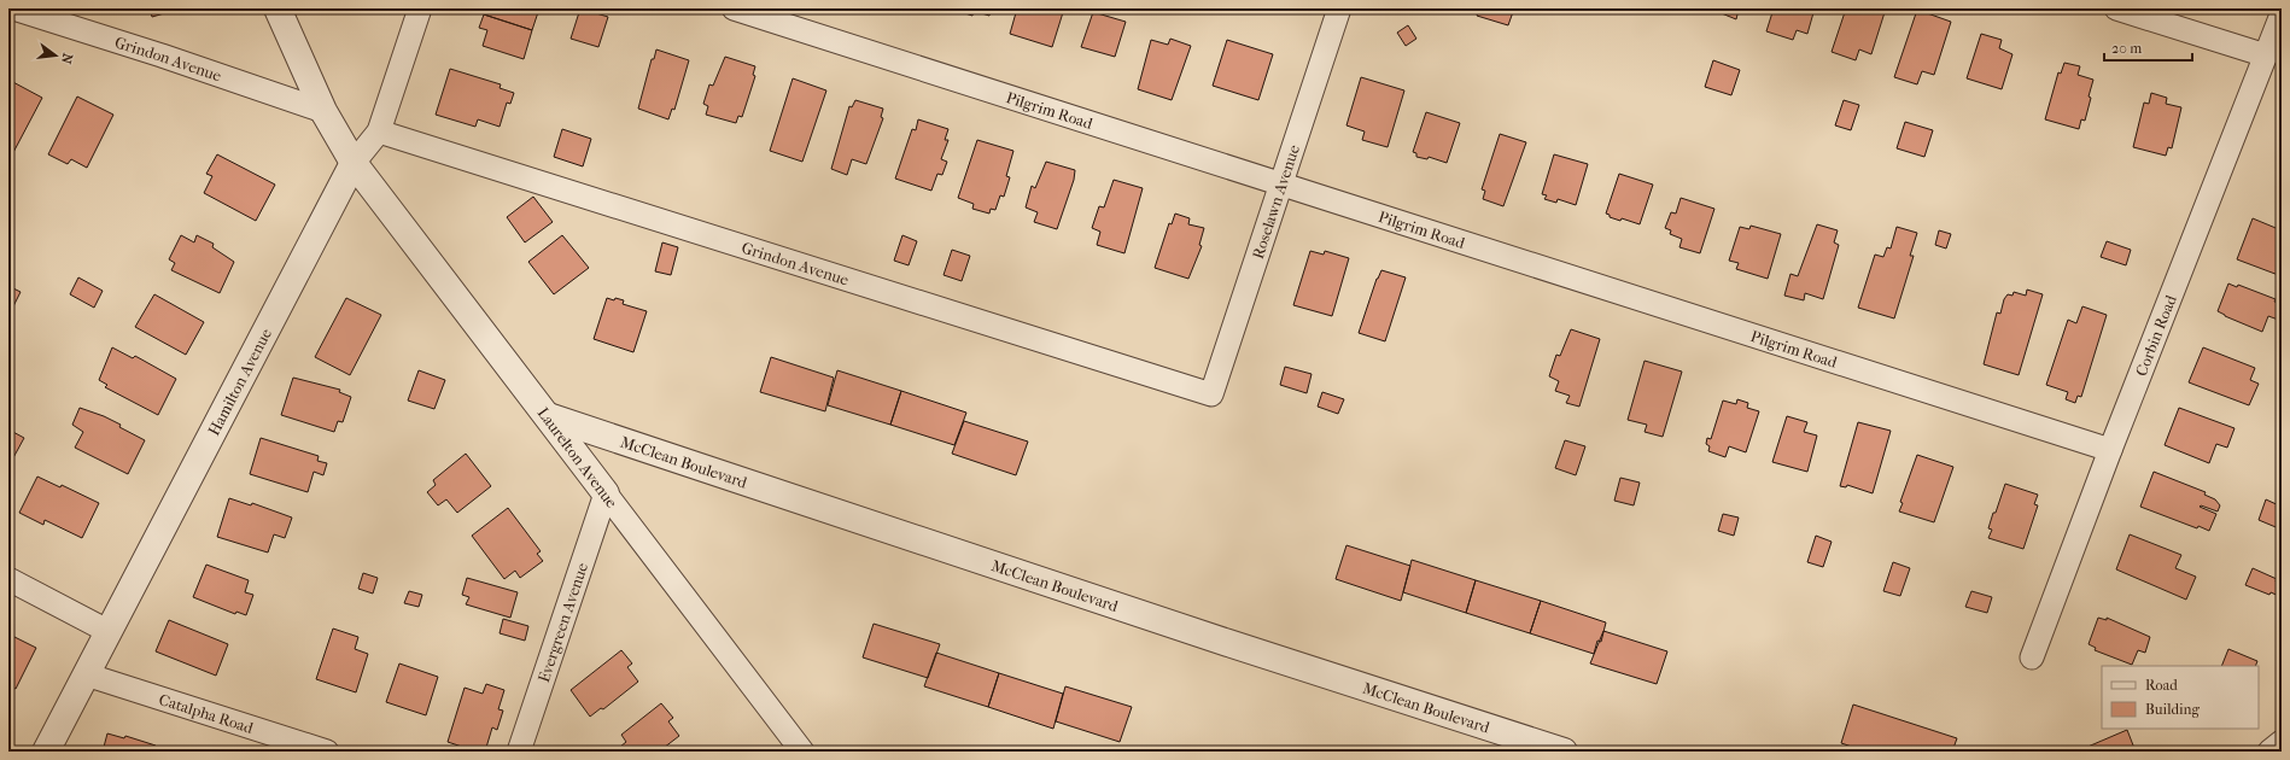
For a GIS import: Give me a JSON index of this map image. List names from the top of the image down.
{
  "streets": {
    "street": [
      "Grindon Avenue",
      "Pilgrim Road",
      "Roselawn Avenue",
      "Corbin Road",
      "Hamilton Avenue",
      "Laurelton Avenue",
      "McClean Boulevard",
      "Evergreen Avenue",
      "Catalpha Road"
    ]
  },
  "crossings": [
    ["Grindon Avenue", "Roselawn Avenue"],
    ["Grindon Avenue", "Hamilton Avenue"],
    ["Grindon Avenue", "Laurelton Avenue"],
    ["Pilgrim Road", "Roselawn Avenue"],
    ["Pilgrim Road", "Corbin Road"],
    ["Hamilton Avenue", "Laurelton Avenue"],
    ["Hamilton Avenue", "Catalpha Road"],
    ["Laurelton Avenue", "McClean Boulevard"],
    ["Laurelton Avenue", "Evergreen Avenue"]
  ],
  "legend": ["Road", "Building"],
  "scale_bar": "20 m",
  "north": "right"
}
